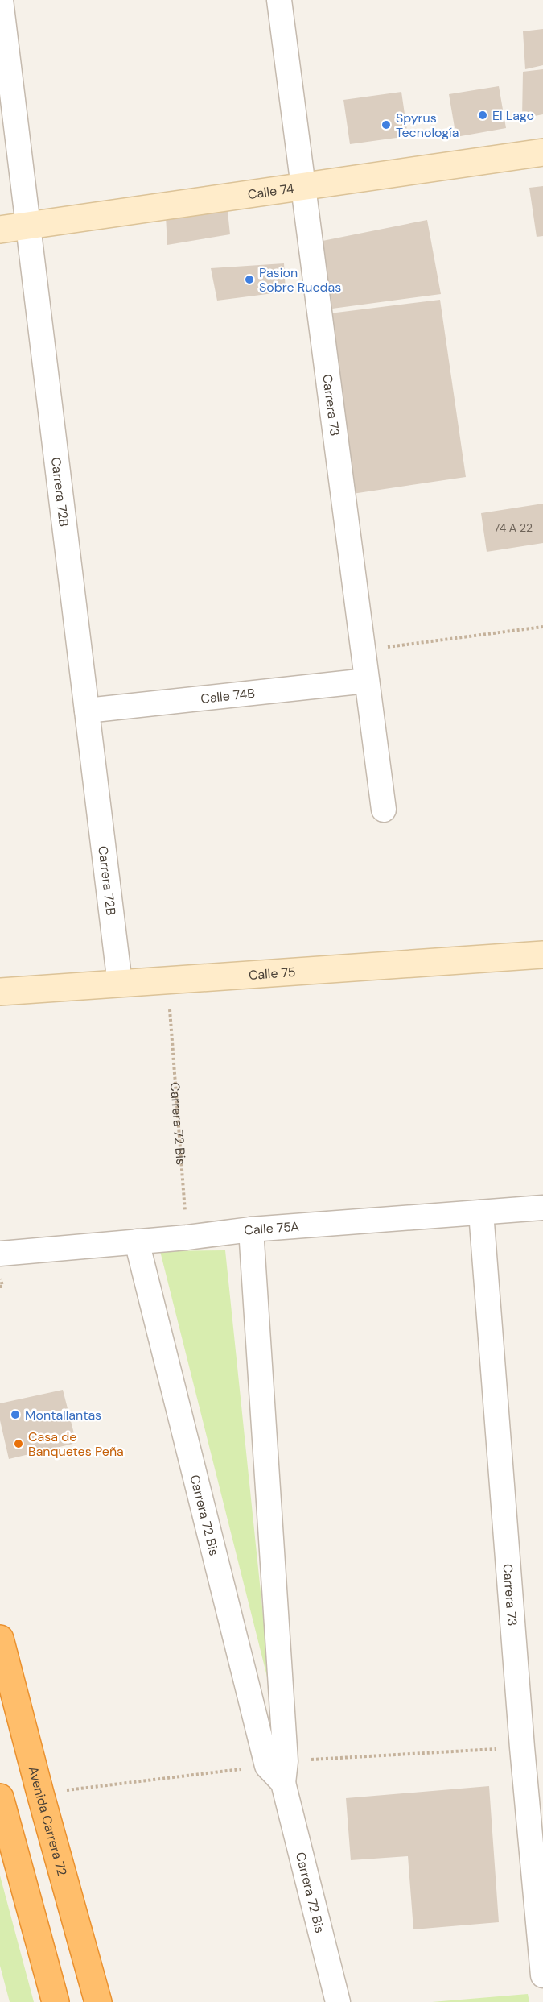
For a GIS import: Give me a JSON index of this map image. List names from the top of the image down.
{
  "streets": {
    "highway": ["Avenida Carrera 72"],
    "street": [
      "Calle 74",
      "Carrera 73",
      "Carrera 72B",
      "Calle 74B",
      "Calle 75",
      "Carrera 72 Bis",
      "Calle 75A"
    ]
  },
  "crossings": [
    ["Calle 74", "Carrera 73"],
    ["Calle 74", "Carrera 72B"],
    ["Carrera 73", "Calle 74B"],
    ["Carrera 73", "Calle 75A"],
    ["Carrera 72B", "Calle 74B"],
    ["Carrera 72B", "Calle 75"],
    ["Carrera 72 Bis", "Calle 75A"]
  ],
  "places": [
    "El Lago",
    "Spyrus Tecnología",
    "Pasion Sobre Ruedas",
    "Montallantas",
    "Casa de Banquetes Peña"
  ],
  "house_numbers": ["74 A 22"]
}
